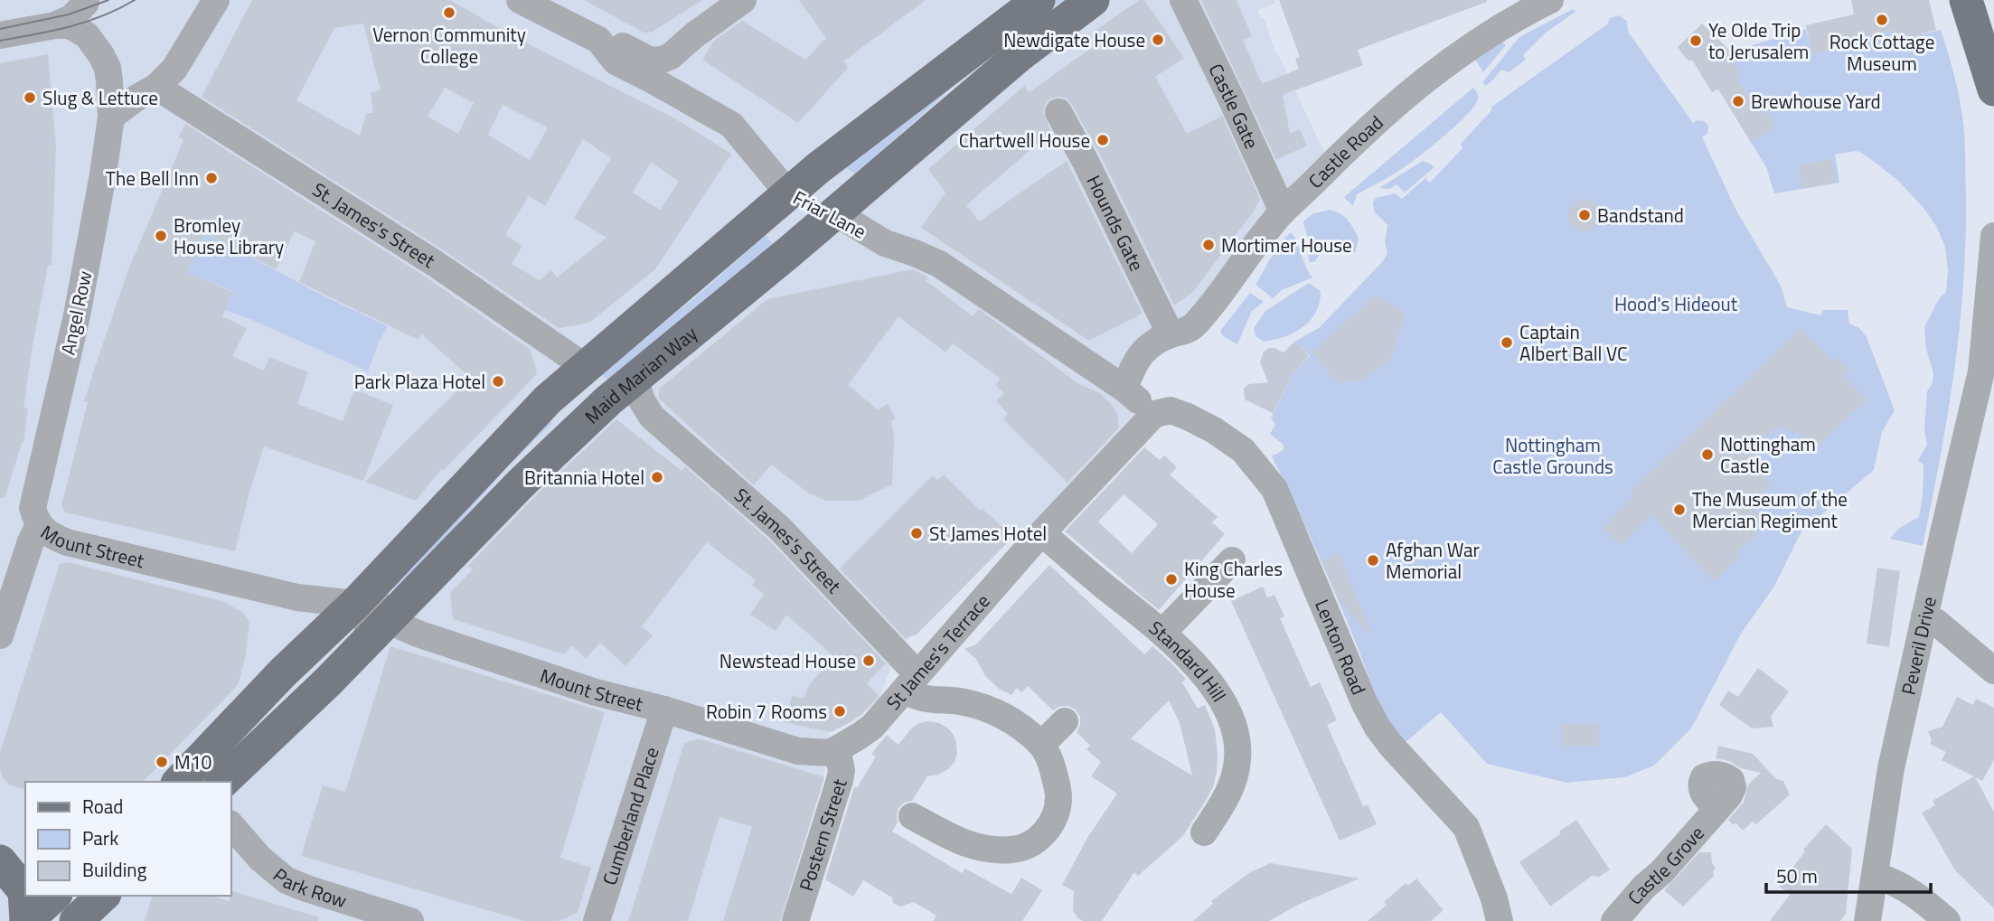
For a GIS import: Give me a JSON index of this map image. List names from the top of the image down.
{
  "streets": {
    "main road": ["Friar Lane", "Maid Marian Way"],
    "street": [
      "Castle Gate",
      "Castle Road",
      "Hounds Gate",
      "St. James's Street",
      "Angel Row",
      "Mount Street",
      "Peveril Drive",
      "Lenton Road",
      "St James's Terrace",
      "Standard Hill",
      "Cumberland Place",
      "Postern Street",
      "Castle Grove",
      "Park Row"
    ]
  },
  "crossings": [
    ["Castle Gate", "Castle Road"],
    ["Castle Road", "Friar Lane"],
    ["Castle Road", "Hounds Gate"],
    ["Friar Lane", "Maid Marian Way"],
    ["Friar Lane", "Lenton Road"],
    ["St. James's Street", "Maid Marian Way"],
    ["St. James's Street", "St James's Terrace"],
    ["Angel Row", "Mount Street"],
    ["Maid Marian Way", "Mount Street"],
    ["Mount Street", "St James's Terrace"],
    ["Mount Street", "Cumberland Place"],
    ["Mount Street", "Postern Street"],
    ["St James's Terrace", "Standard Hill"],
    ["St James's Terrace", "Postern Street"]
  ],
  "parks": ["Hood's Hideout", "Nottingham Castle Grounds"],
  "places": [
    "Vernon Community College",
    "Rock Cottage Museum",
    "Newdigate House",
    "Ye Olde Trip to Jerusalem",
    "Slug & Lettuce",
    "Brewhouse Yard",
    "Chartwell House",
    "The Bell Inn",
    "Bandstand",
    "Bromley House Library",
    "Mortimer House",
    "Captain Albert Ball VC",
    "Park Plaza Hotel",
    "Nottingham Castle",
    "Britannia Hotel",
    "The Museum of the Mercian Regiment",
    "St James Hotel",
    "Afghan War Memorial",
    "King Charles House",
    "Newstead House",
    "Robin 7 Rooms",
    "M10"
  ],
  "legend": ["Road", "Park", "Building"],
  "scale_bar": "50 m"
}
